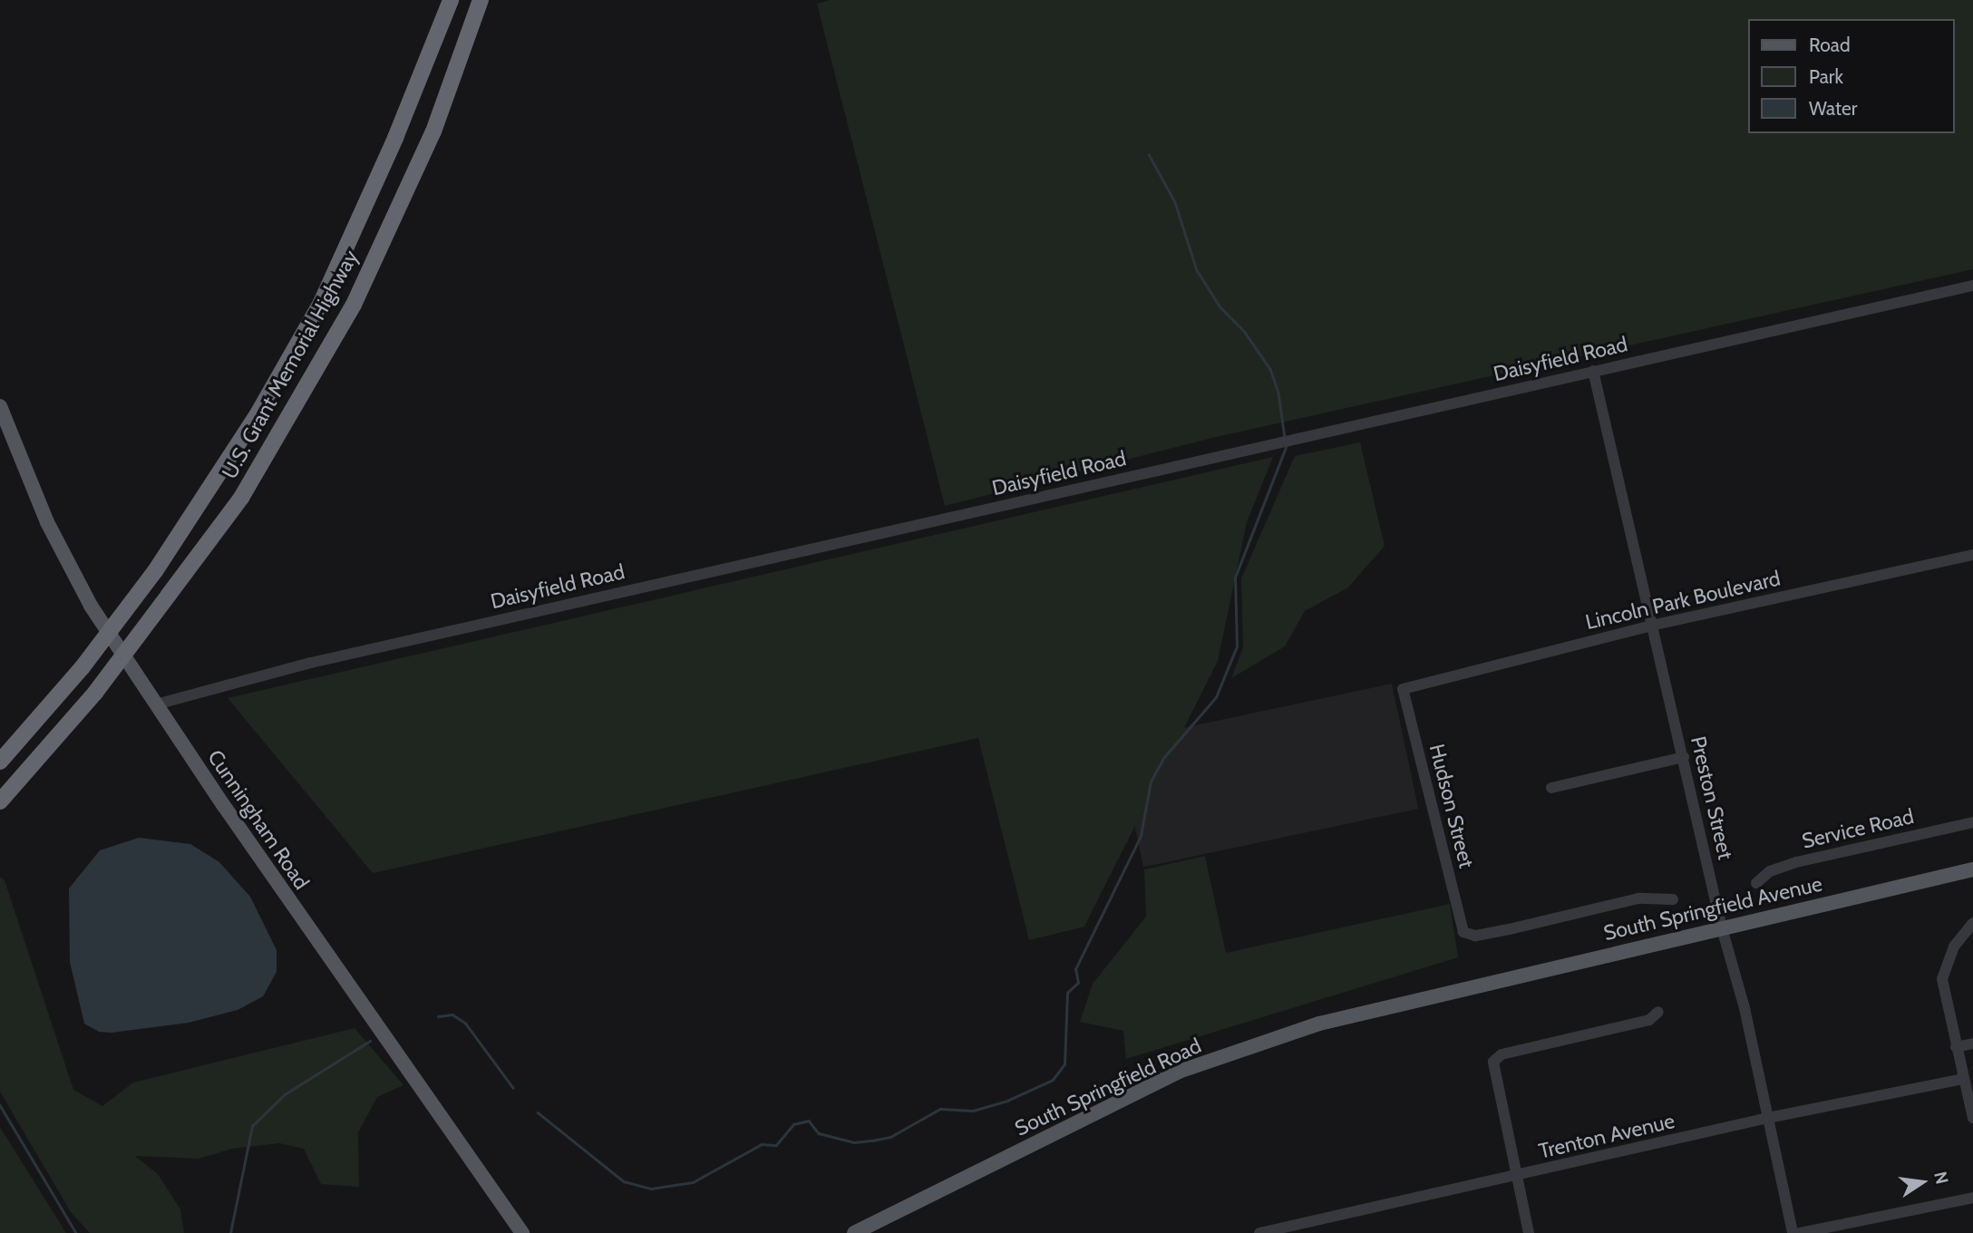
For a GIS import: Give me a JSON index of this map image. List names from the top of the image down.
{
  "streets": {
    "highway": ["U.S. Grant Memorial Highway"],
    "main road": ["Cunningham Road", "South Springfield Avenue", "South Springfield Road"],
    "street": [
      "Daisyfield Road",
      "Lincoln Park Boulevard",
      "Preston Street",
      "Hudson Street",
      "Service Road",
      "Trenton Avenue"
    ]
  },
  "crossings": [
    ["Daisyfield Road", "Preston Street"],
    ["Daisyfield Road", "Cunningham Road"],
    ["Lincoln Park Boulevard", "Preston Street"],
    ["Lincoln Park Boulevard", "Hudson Street"],
    ["Preston Street", "South Springfield Avenue"],
    ["Preston Street", "Trenton Avenue"],
    ["South Springfield Avenue", "South Springfield Road"]
  ],
  "legend": ["Road", "Park", "Water"],
  "north": "right"
}
